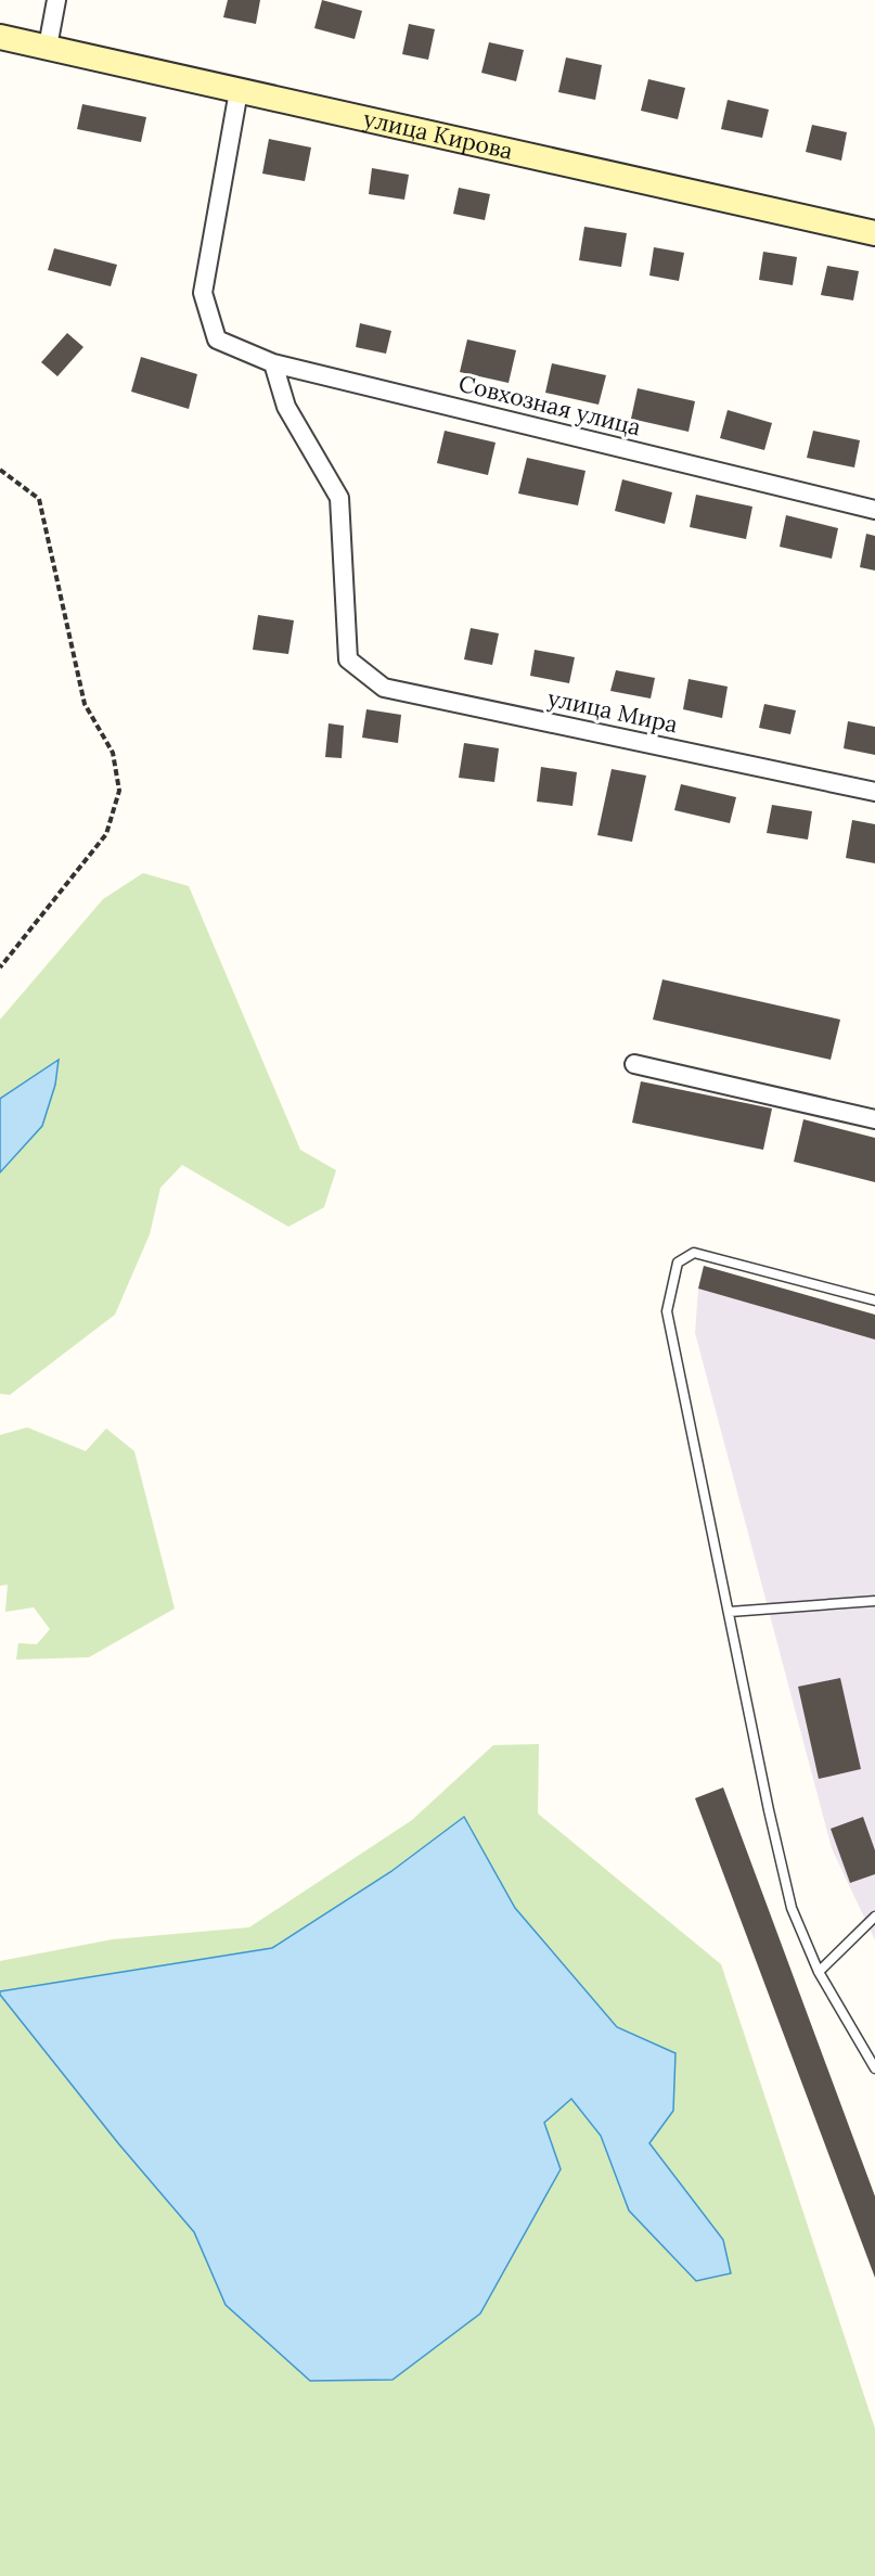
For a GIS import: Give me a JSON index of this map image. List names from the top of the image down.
{
  "streets": {
    "street": ["улица Кирова", "Совхозная улица", "улица Мира"]
  },
  "crossings": [
    ["улица Кирова", "Совхозная улица"],
    ["Совхозная улица", "улица Мира"]
  ]
}
